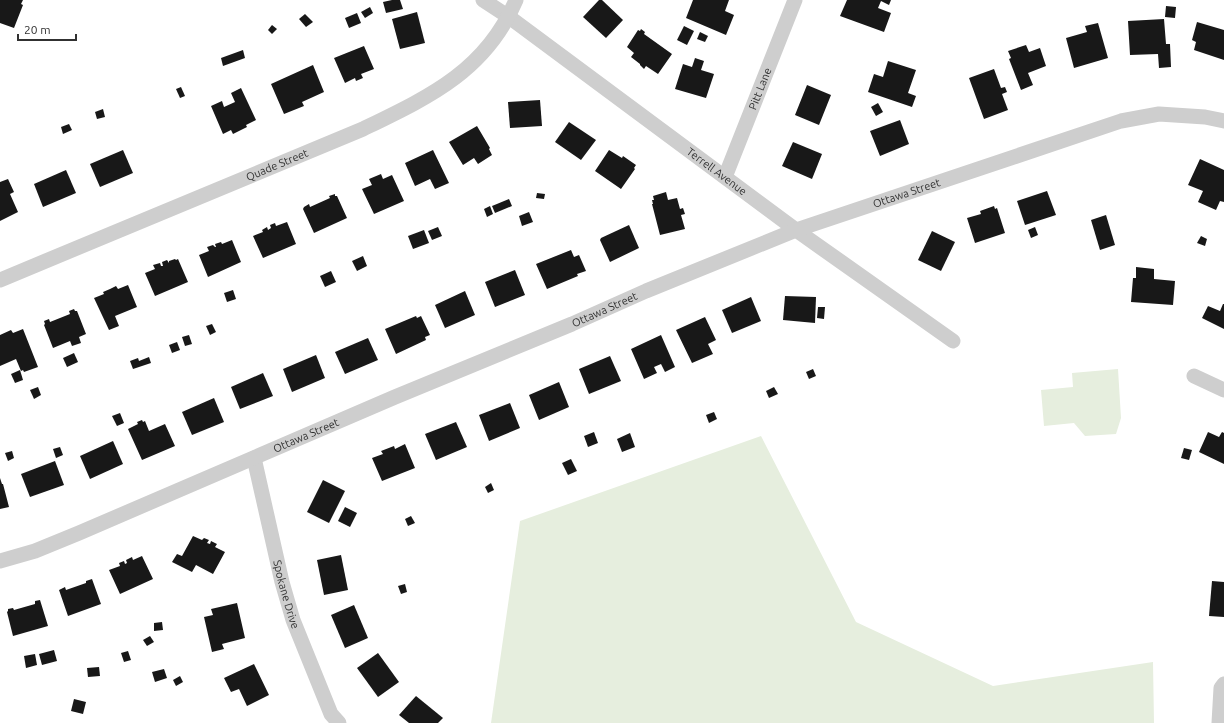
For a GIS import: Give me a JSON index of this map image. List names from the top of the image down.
{
  "streets": {
    "street": [
      "Pitt Lane",
      "Quade Street",
      "Terrell Avenue",
      "Ottawa Street",
      "Spokane Drive"
    ]
  },
  "crossings": [
    ["Pitt Lane", "Terrell Avenue"],
    ["Quade Street", "Terrell Avenue"],
    ["Terrell Avenue", "Ottawa Street"],
    ["Ottawa Street", "Spokane Drive"]
  ],
  "scale_bar": "20 m"
}
